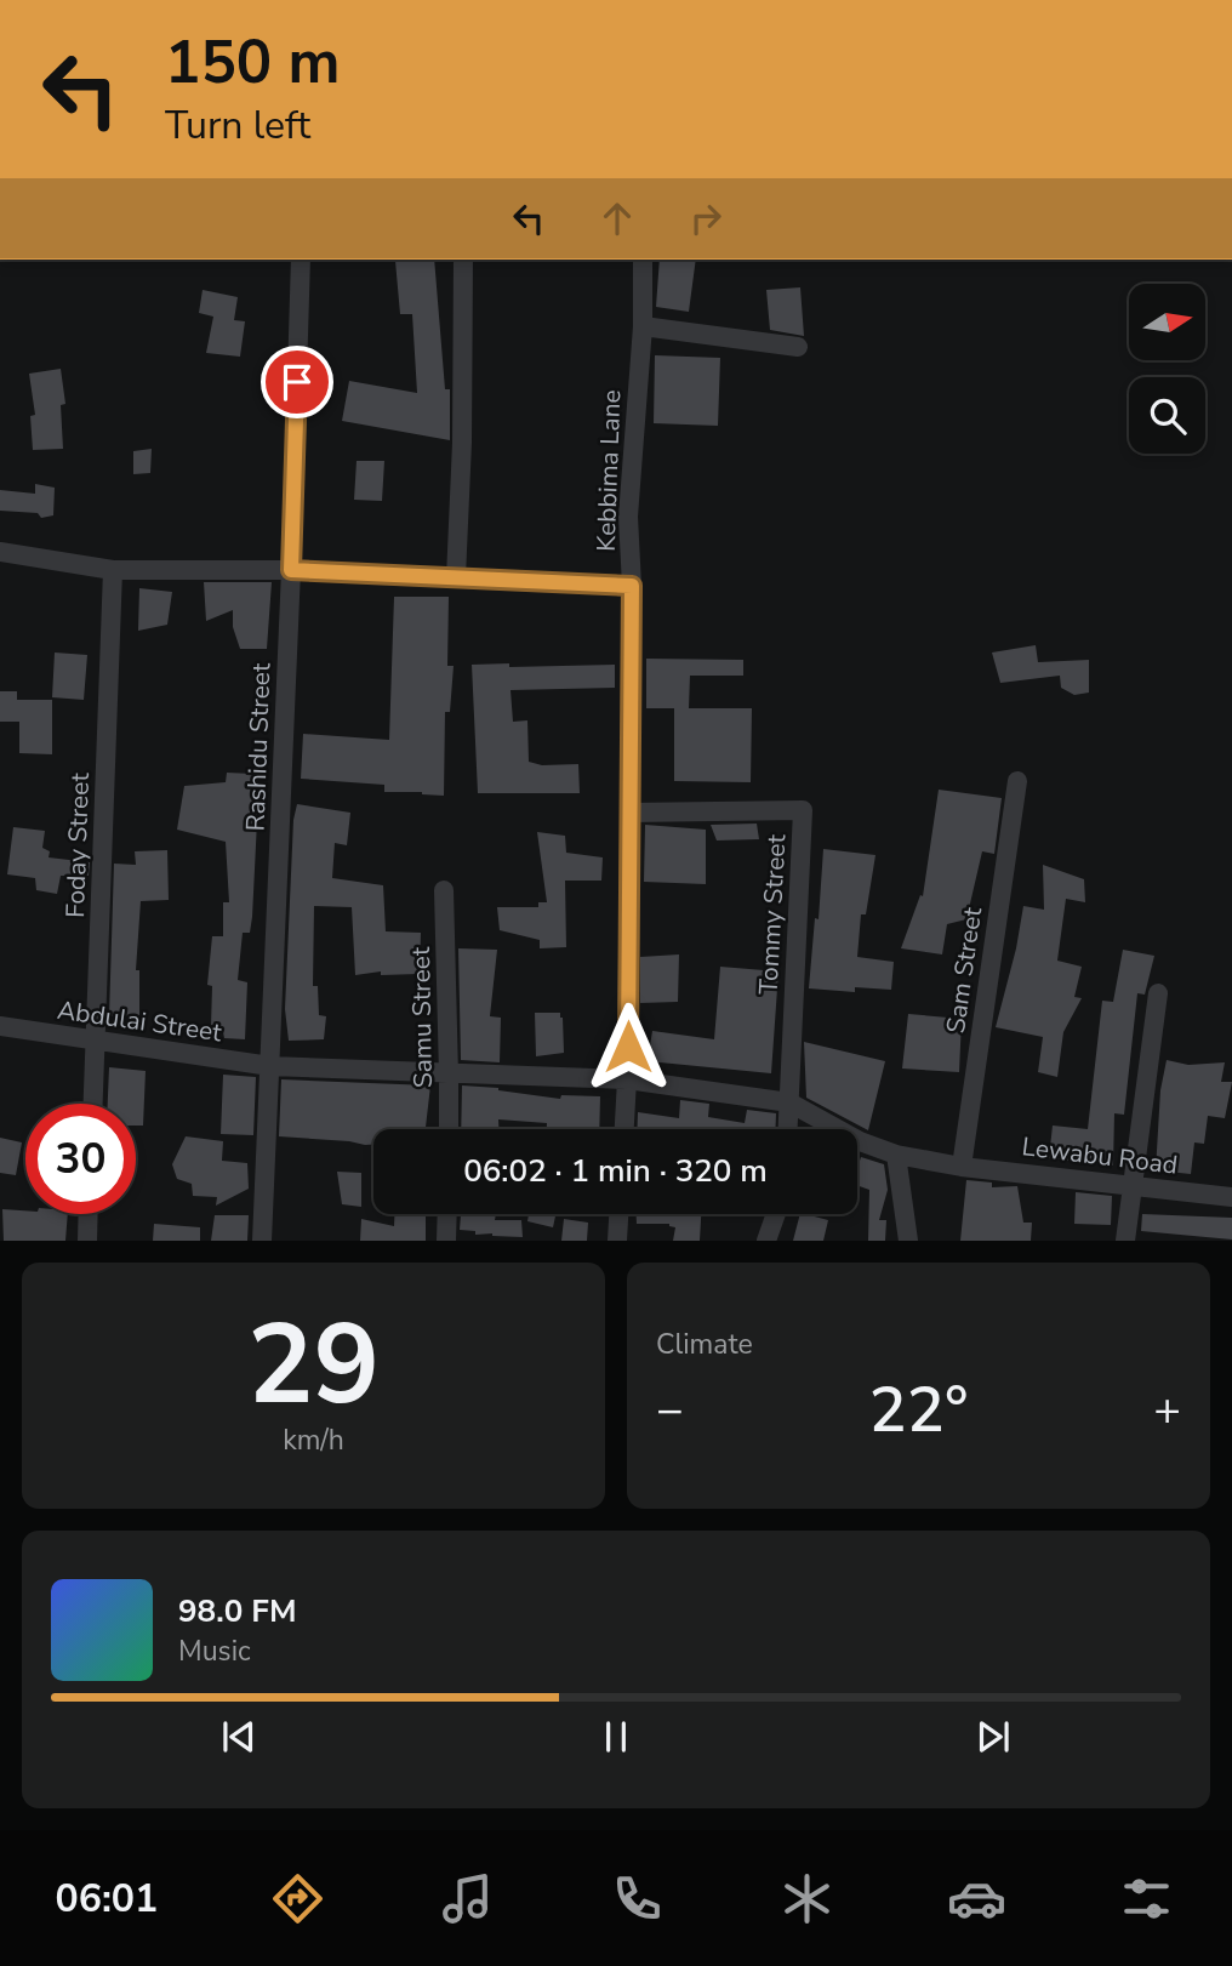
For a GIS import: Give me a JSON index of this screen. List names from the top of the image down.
{
  "streets": {
    "street": [
      "Kebbima Lane",
      "Rashidu Street",
      "Foday Street",
      "Tommy Street",
      "Sam Street",
      "Samu Street",
      "Abdulai Street",
      "Lewabu Road"
    ]
  },
  "crossings": [
    ["Kebbima Lane", "Tommy Street"],
    ["Kebbima Lane", "Abdulai Street"],
    ["Rashidu Street", "Abdulai Street"],
    ["Foday Street", "Abdulai Street"],
    ["Tommy Street", "Abdulai Street"],
    ["Tommy Street", "Lewabu Road"],
    ["Sam Street", "Lewabu Road"],
    ["Samu Street", "Abdulai Street"],
    ["Abdulai Street", "Lewabu Road"]
  ],
  "north": "right",
  "page": {
    "turn": ["150 m", "Turn left"],
    "limit": "30",
    "trip": "06:02 · 1 min · 320 m",
    "tile": [
      ["29", "km/h"],
      "Climate"
    ],
    "heat": ["−", "22°", "+"],
    "song": ["98.0 FM", "Music"],
    "tabs": "06:01"
  }
}
